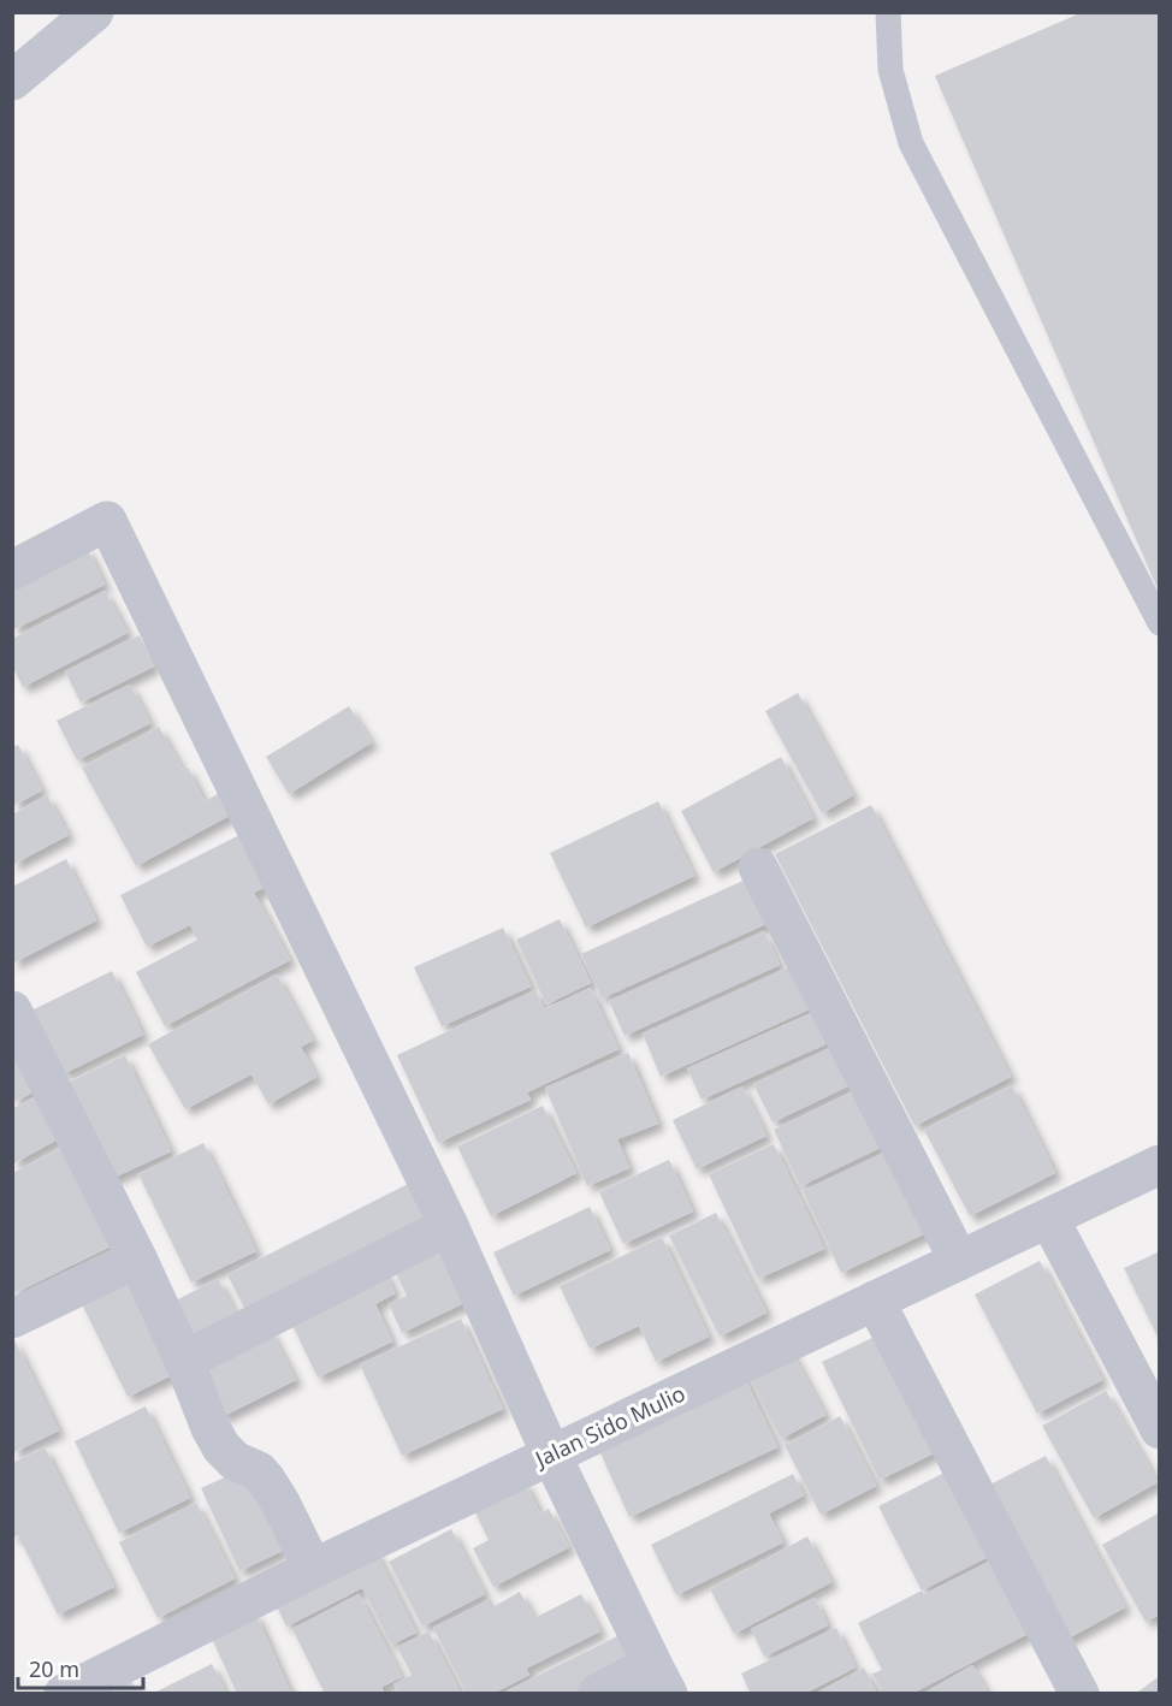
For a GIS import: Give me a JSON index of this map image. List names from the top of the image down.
{
  "streets": {
    "street": ["Jalan Sido Mulio"]
  },
  "scale_bar": "20 m"
}
